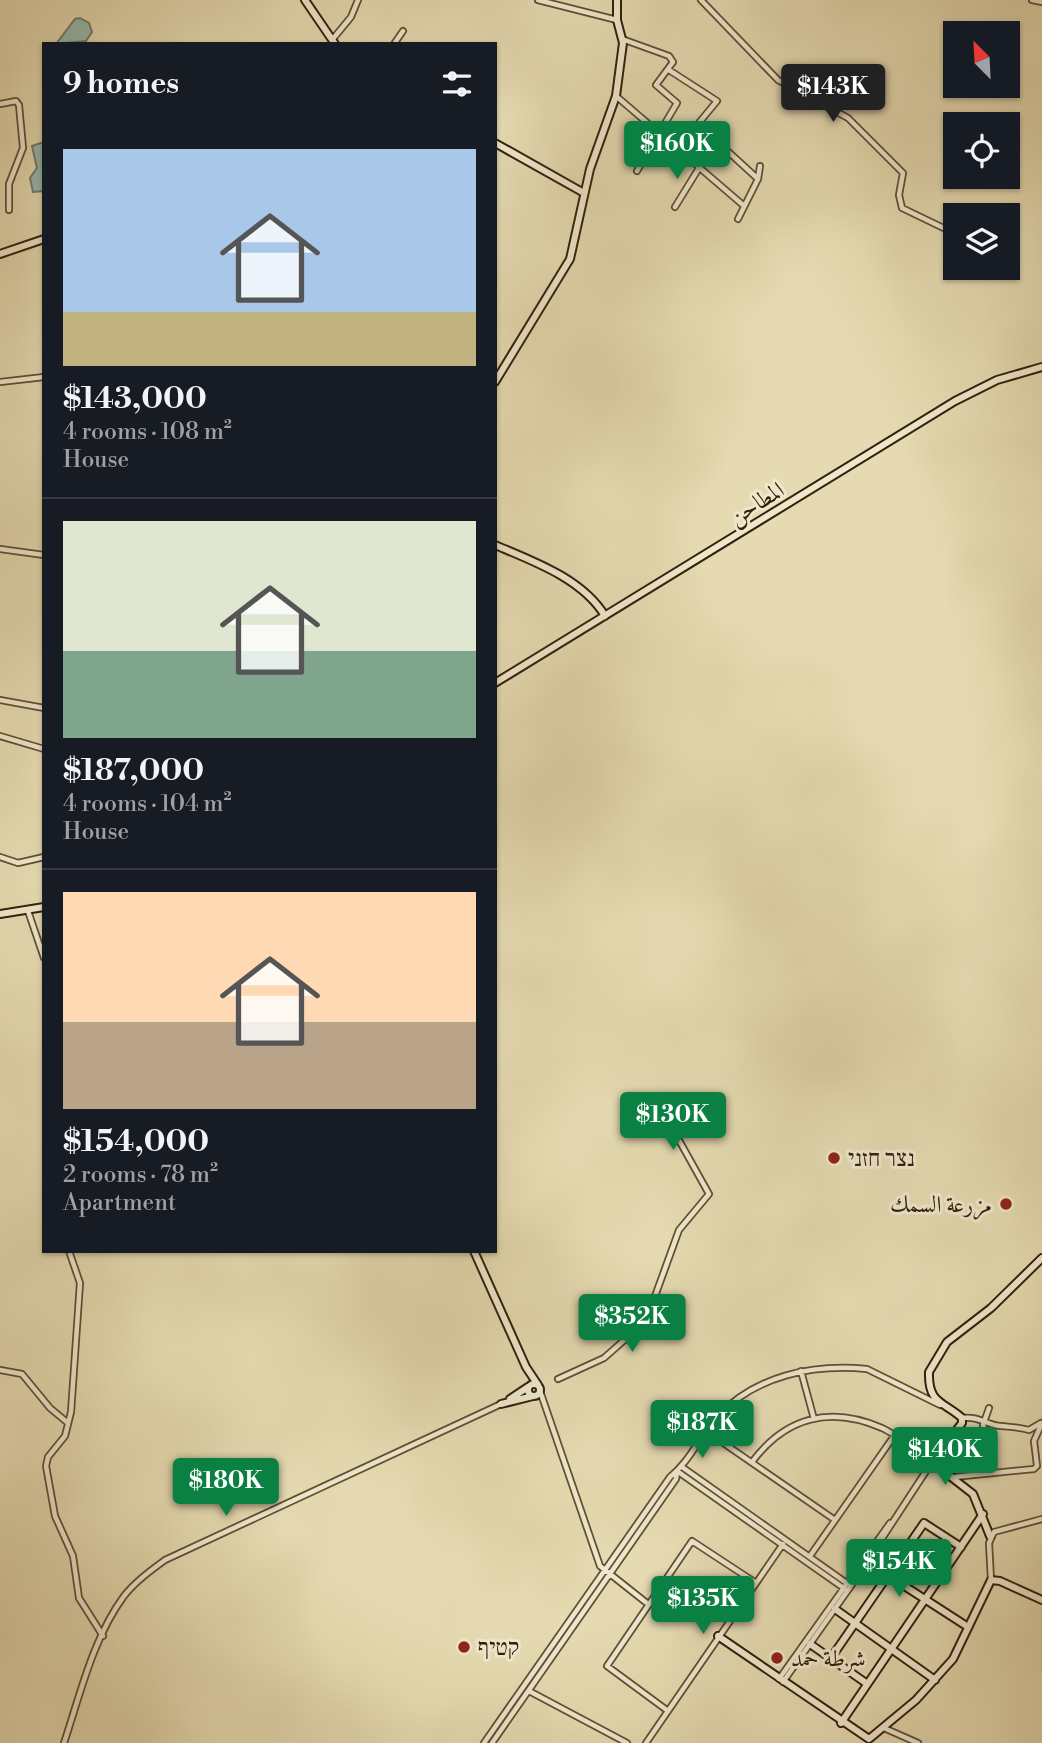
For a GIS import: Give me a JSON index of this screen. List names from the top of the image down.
{
  "streets": {
    "street": ["المطاحن"]
  },
  "places": [
    "נצר חזני",
    "مزرعة السمك",
    "קטיף",
    "شرطة حمد"
  ],
  "north": "top left",
  "page": {
    "heading": "9 homes",
    "price": [
      "$143K",
      "$160K",
      "$130K",
      "$352K",
      "$187K",
      "$140K",
      "$180K",
      "$154K",
      "$135K"
    ],
    "list": [
      {
        "name": "$143,000",
        "note": "4 rooms · 108 m² · House"
      },
      {
        "name": "$187,000",
        "note": "4 rooms · 104 m² · House"
      },
      {
        "name": "$154,000",
        "note": "2 rooms · 78 m² · Apartment"
      }
    ]
  }
}
